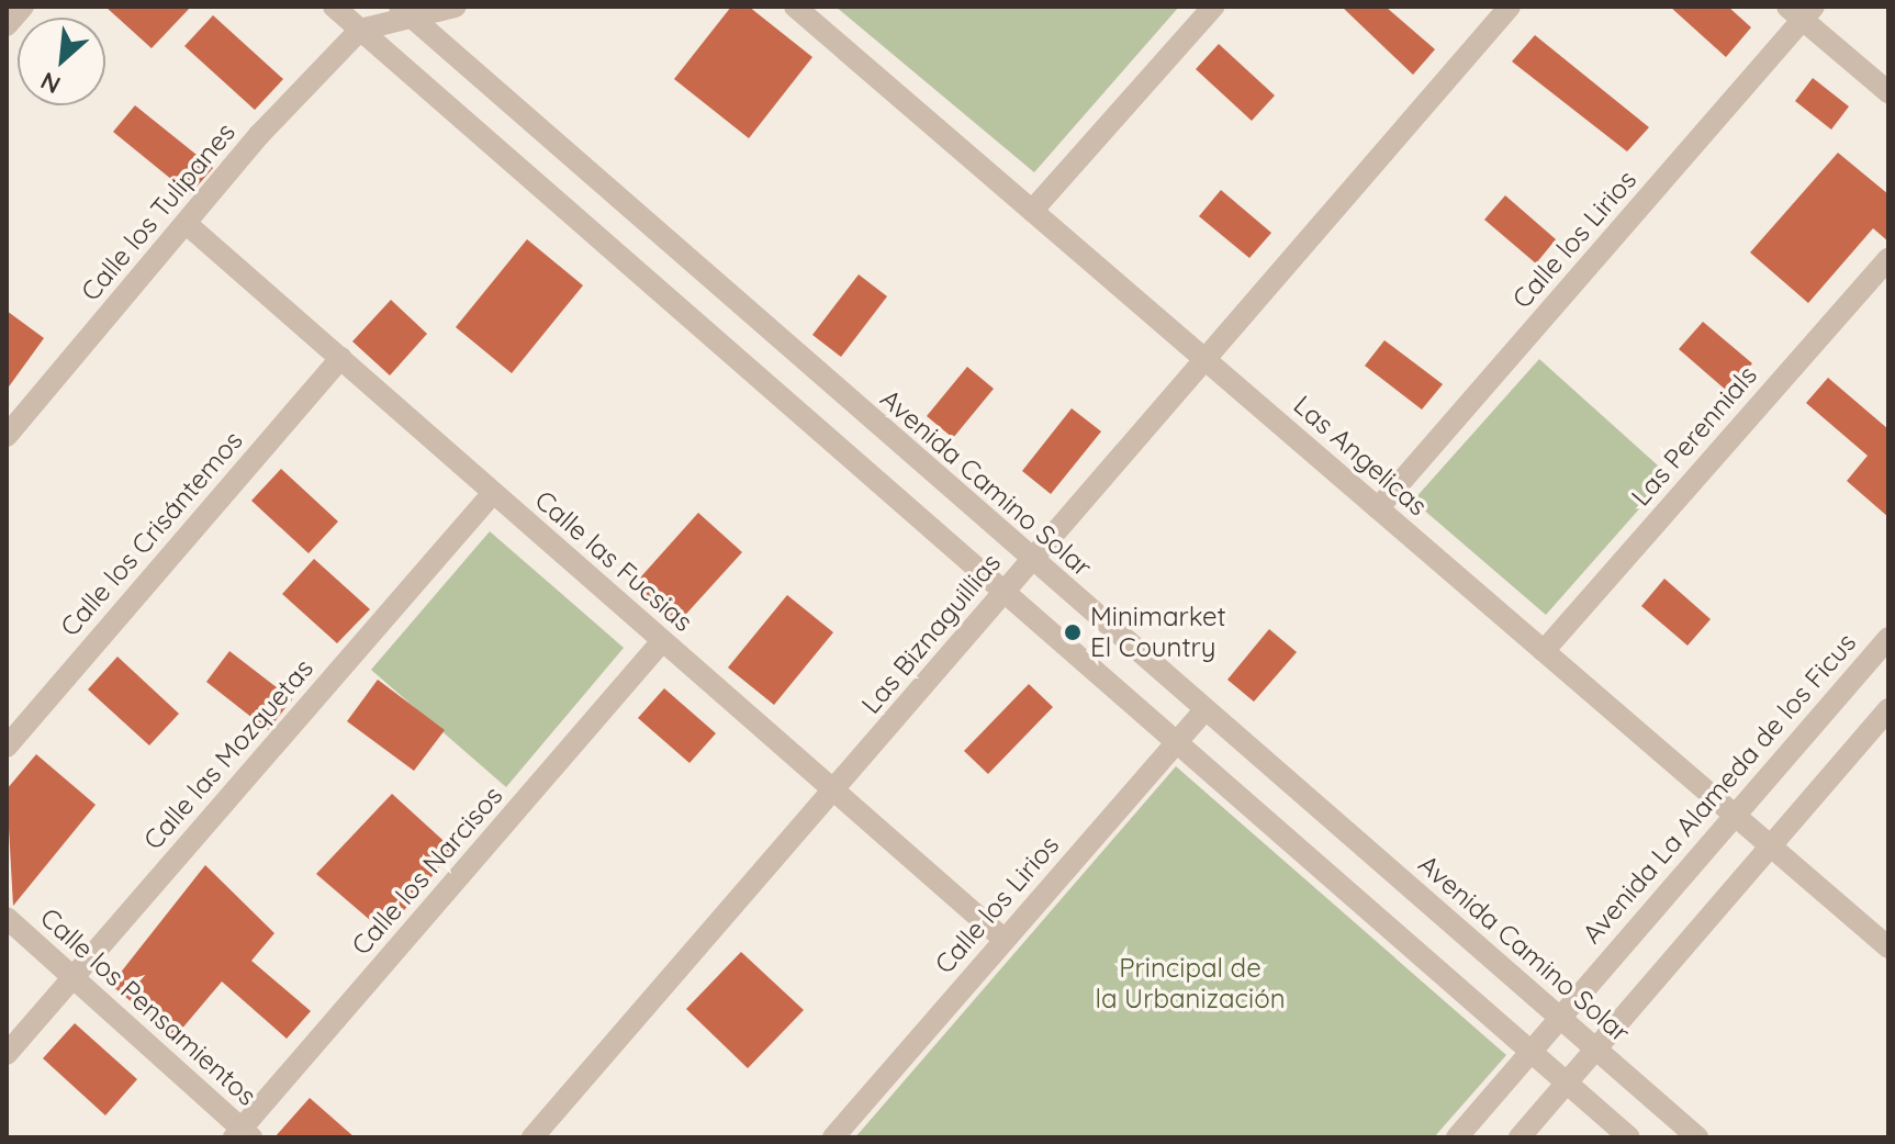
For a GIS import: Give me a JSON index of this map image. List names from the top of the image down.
{
  "streets": {
    "street": [
      "Calle los Tulipanes",
      "Calle los Lirios",
      "Las Perennials",
      "Las Angelicas",
      "Avenida Camino Solar",
      "Calle los Crisántemos",
      "Calle las Fucsias",
      "Las Biznaguillias",
      "Calle las Mozquetas",
      "Avenida La Alameda de los Ficus",
      "Calle los Narcisos",
      "Calle los Pensamientos"
    ]
  },
  "crossings": [
    ["Calle los Tulipanes", "Calle las Fucsias"],
    ["Calle los Lirios", "Las Angelicas"],
    ["Calle los Lirios", "Avenida Camino Solar"],
    ["Calle los Lirios", "Calle las Fucsias"],
    ["Las Perennials", "Las Angelicas"],
    ["Las Angelicas", "Las Biznaguillias"],
    ["Las Angelicas", "Avenida La Alameda de los Ficus"],
    ["Avenida Camino Solar", "Las Biznaguillias"],
    ["Avenida Camino Solar", "Avenida La Alameda de los Ficus"],
    ["Calle los Crisántemos", "Calle las Fucsias"],
    ["Calle las Fucsias", "Las Biznaguillias"],
    ["Calle las Fucsias", "Calle las Mozquetas"],
    ["Calle las Fucsias", "Calle los Narcisos"],
    ["Calle las Mozquetas", "Calle los Pensamientos"],
    ["Calle los Narcisos", "Calle los Pensamientos"]
  ],
  "parks": ["Principal de la Urbanización"],
  "places": ["Minimarket El Country"],
  "north": "bottom left"
}
